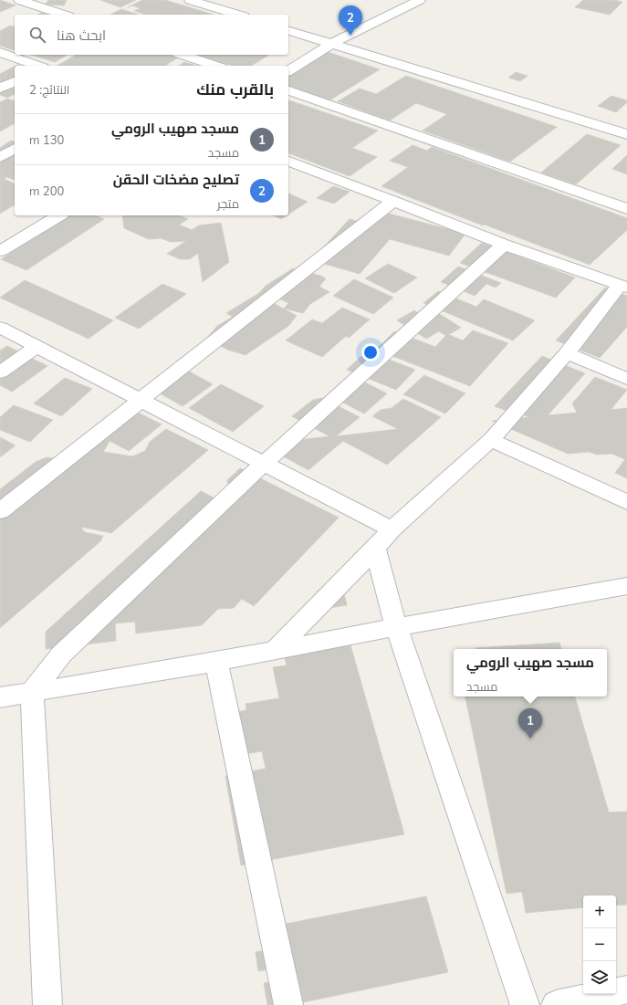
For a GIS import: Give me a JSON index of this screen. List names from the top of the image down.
{
  "page": {
    "pins": ["2", "1"],
    "search": "ابحث هنا",
    "heading": ["بالقرب منك", "النتائج: 2"],
    "list": [
      {
        "mark": "1",
        "name": "مسجد صهيب الرومي",
        "note": "مسجد",
        "value": "130 m"
      },
      {
        "mark": "2",
        "name": "تصليح مضخات الحقن",
        "note": "متجر",
        "value": "200 m"
      }
    ],
    "popup": ["مسجد صهيب الرومي", "مسجد"],
    "map_buttons": ["+", "−"]
  }
}
